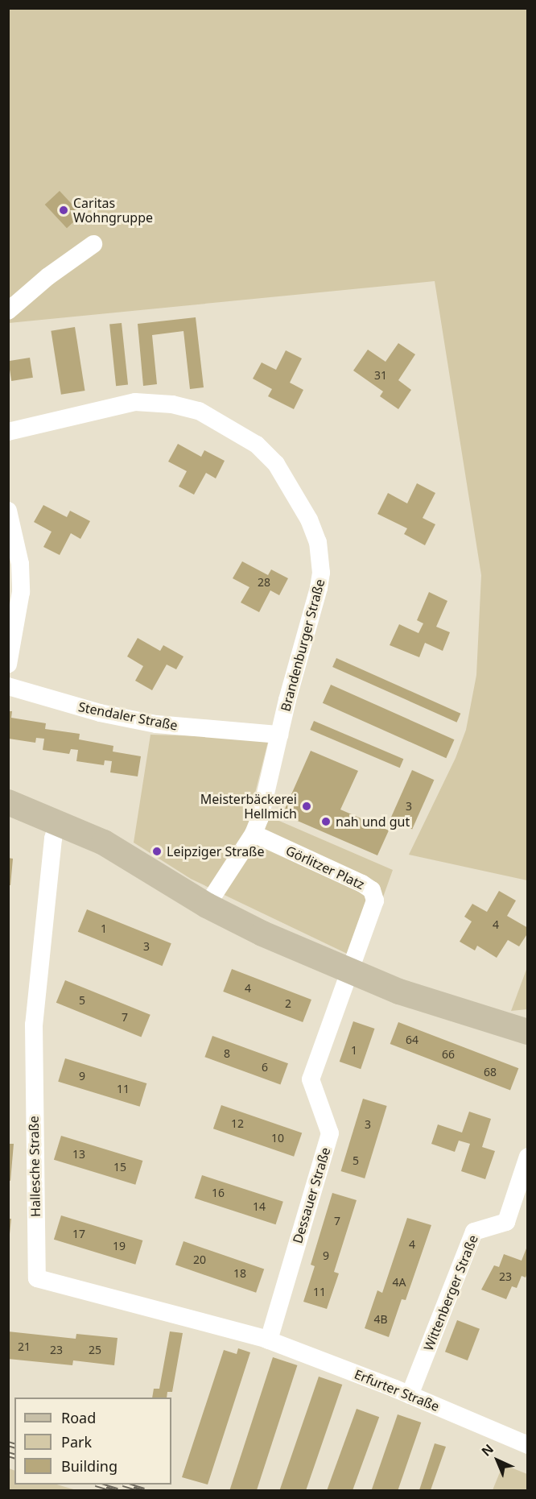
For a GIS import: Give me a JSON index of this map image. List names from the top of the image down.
{
  "streets": {
    "street": [
      "Brandenburger Straße",
      "Stendaler Straße",
      "Görlitzer Platz",
      "Hallesche Straße",
      "Dessauer Straße",
      "Wittenberger Straße",
      "Erfurter Straße"
    ]
  },
  "crossings": [
    ["Brandenburger Straße", "Stendaler Straße"],
    ["Brandenburger Straße", "Görlitzer Platz"],
    ["Görlitzer Platz", "Dessauer Straße"],
    ["Hallesche Straße", "Dessauer Straße"],
    ["Hallesche Straße", "Erfurter Straße"],
    ["Dessauer Straße", "Erfurter Straße"],
    ["Wittenberger Straße", "Erfurter Straße"]
  ],
  "places": [
    "Caritas Wohngruppe",
    "Meisterbäckerei Hellmich",
    "nah und gut",
    "Leipziger Straße"
  ],
  "house_numbers": [
    "31",
    "28",
    "3",
    "4",
    "1",
    "3",
    "4",
    "5",
    "2",
    "7",
    "64",
    "1",
    "8",
    "66",
    "6",
    "68",
    "9",
    "11",
    "12",
    "3",
    "10",
    "13",
    "5",
    "15",
    "16",
    "14",
    "7",
    "17",
    "4",
    "19",
    "9",
    "20",
    "18",
    "23",
    "4A",
    "11",
    "4B",
    "21",
    "23",
    "25"
  ],
  "legend": ["Road", "Park", "Building"],
  "north": "top left"
}
